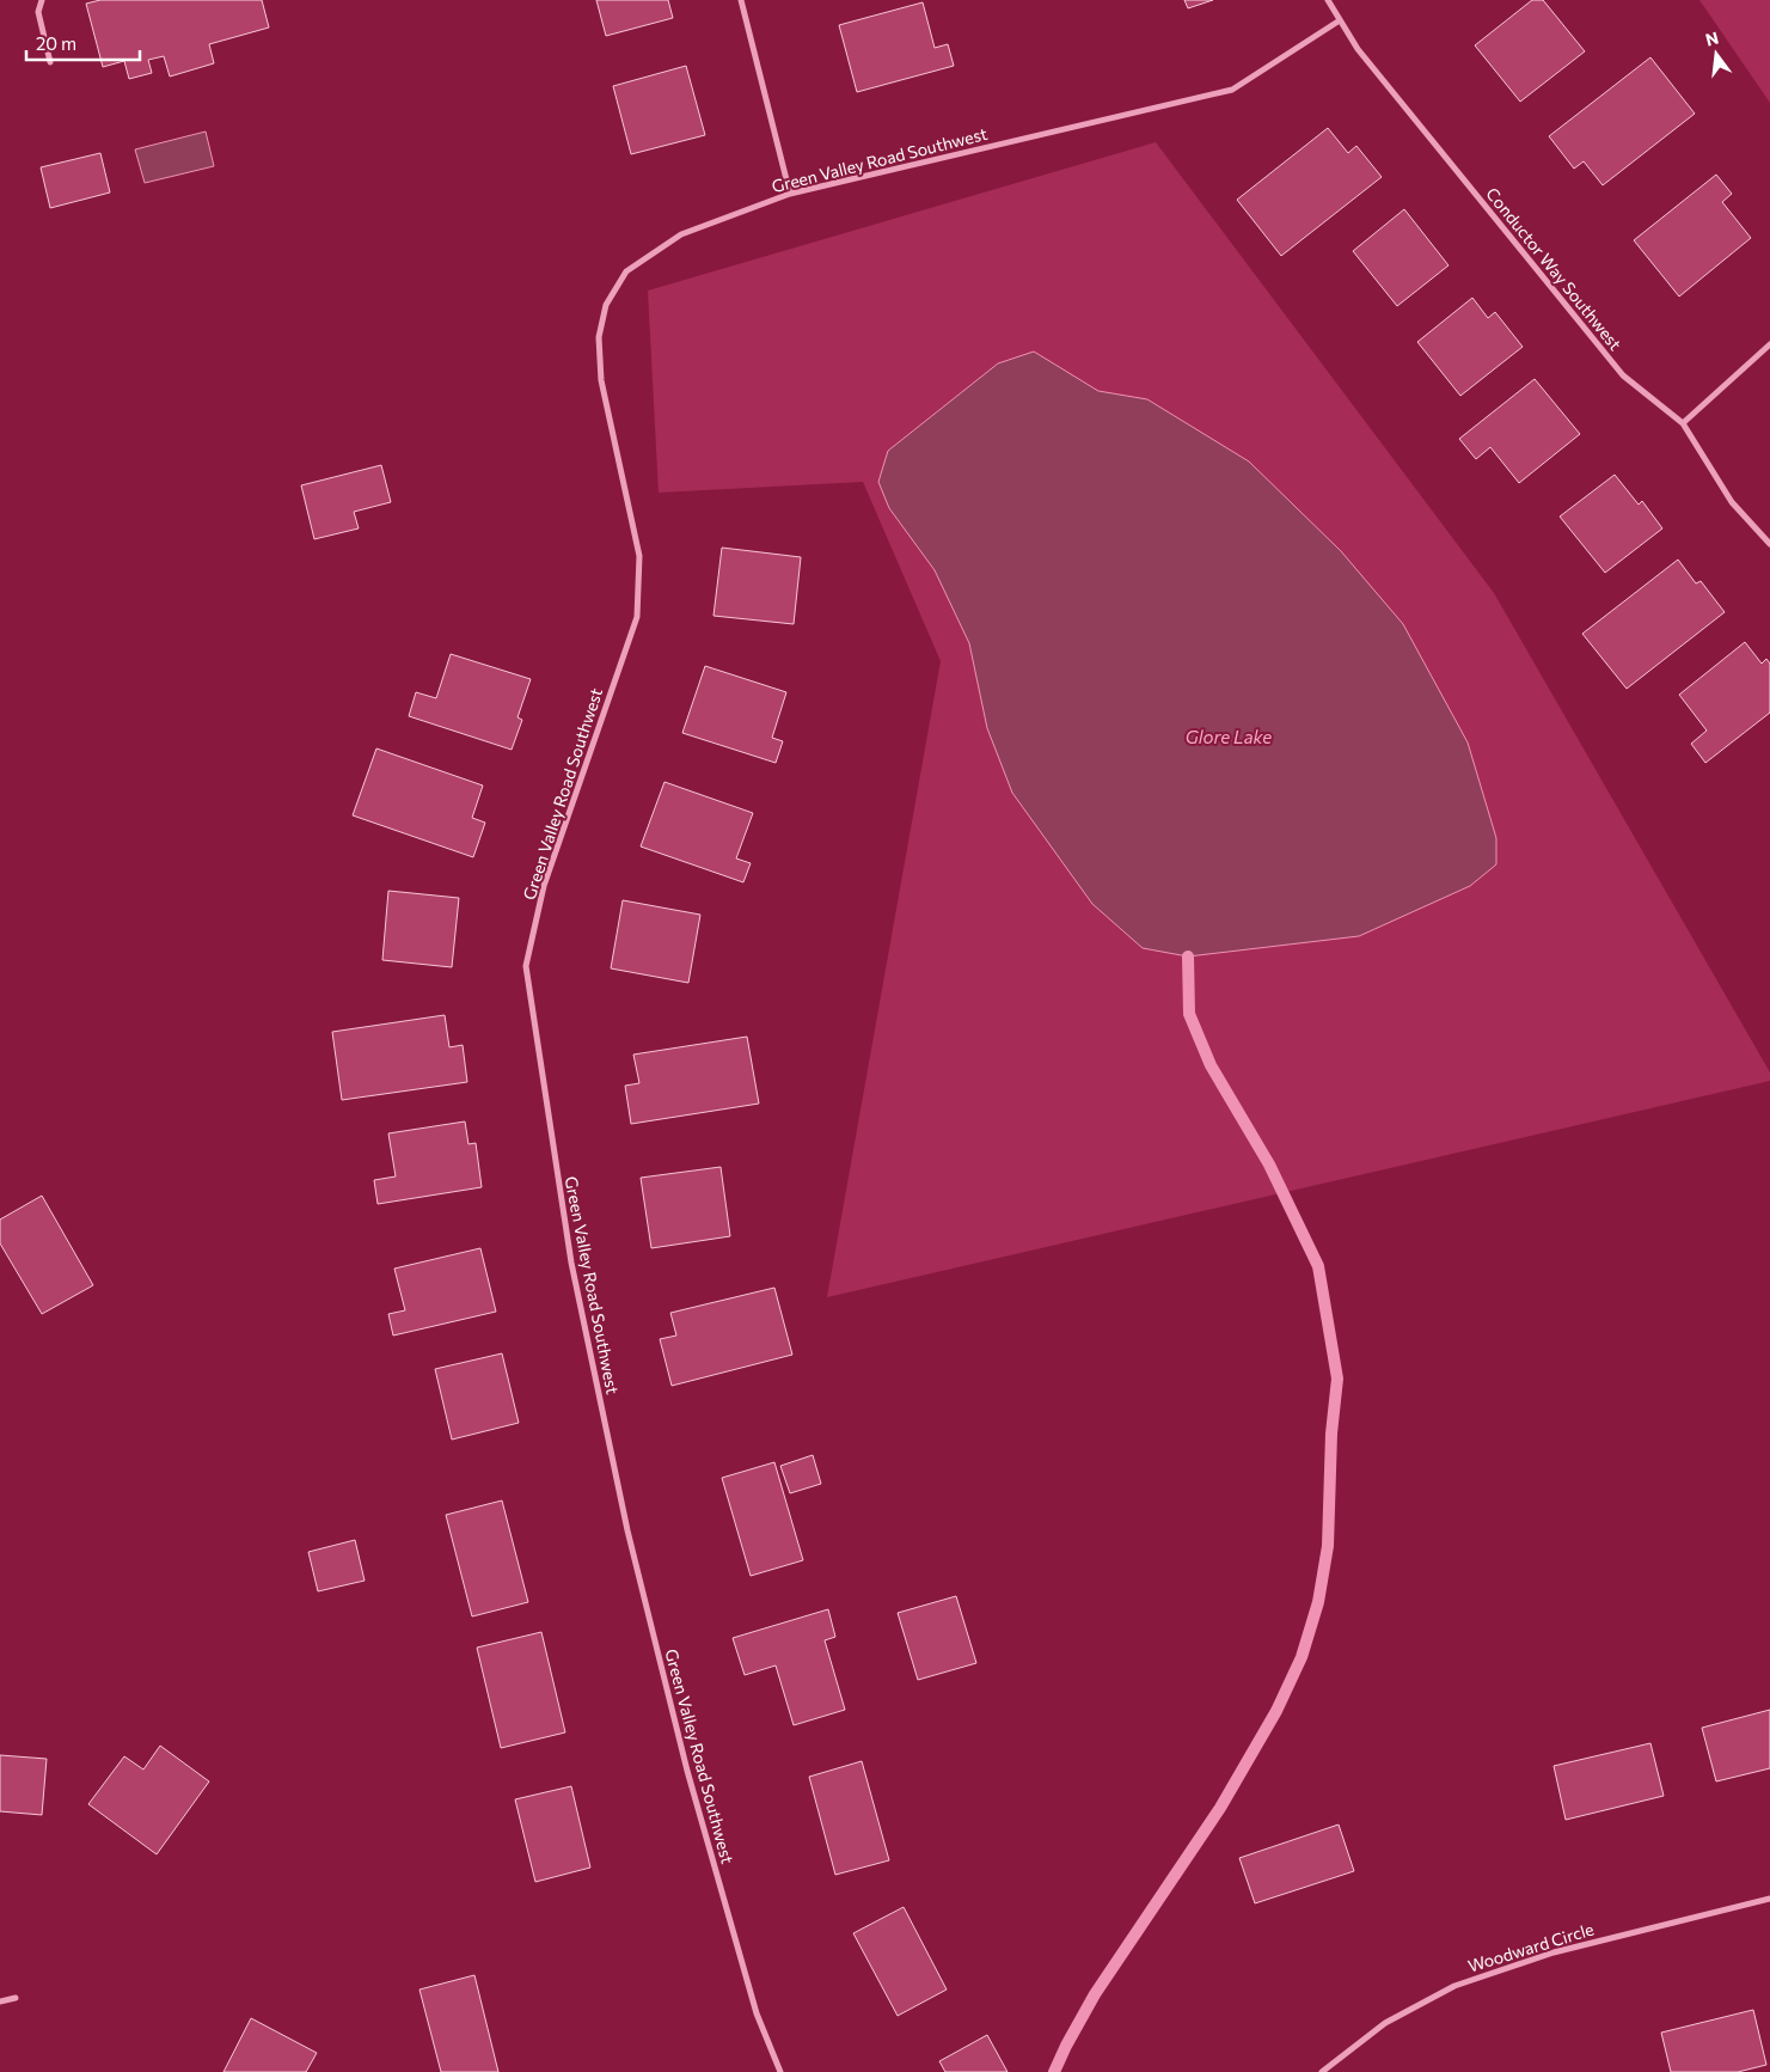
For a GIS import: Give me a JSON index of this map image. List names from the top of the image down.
{
  "streets": {
    "street": ["Green Valley Road Southwest", "Conductor Way Southwest", "Woodward Circle"]
  },
  "crossings": [
    ["Green Valley Road Southwest", "Conductor Way Southwest"]
  ],
  "water": ["Glore Lake"],
  "scale_bar": "20 m",
  "north": "top"
}
